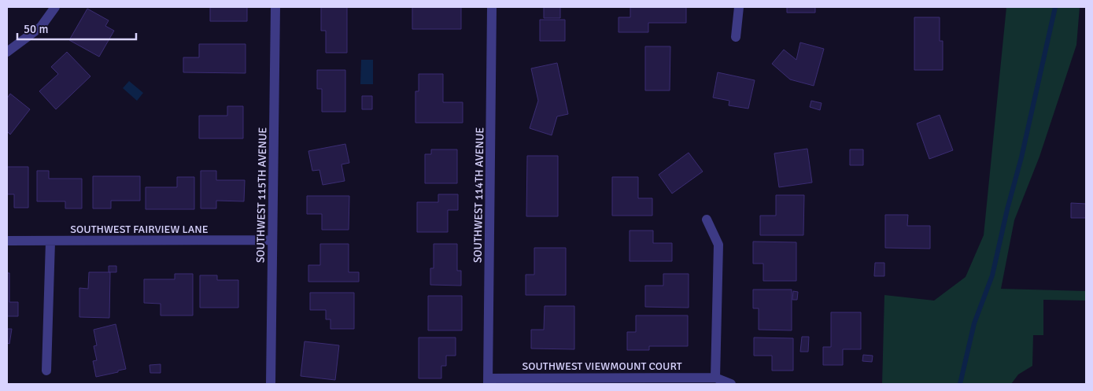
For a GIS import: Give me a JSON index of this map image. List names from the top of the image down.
{
  "streets": {
    "street": [
      "SOUTHWEST 115TH AVENUE",
      "SOUTHWEST 114TH AVENUE",
      "SOUTHWEST FAIRVIEW LANE",
      "SOUTHWEST VIEWMOUNT COURT"
    ]
  },
  "crossings": [
    ["SOUTHWEST 115TH AVENUE", "SOUTHWEST FAIRVIEW LANE"],
    ["SOUTHWEST 114TH AVENUE", "SOUTHWEST VIEWMOUNT COURT"]
  ],
  "scale_bar": "50 m"
}
